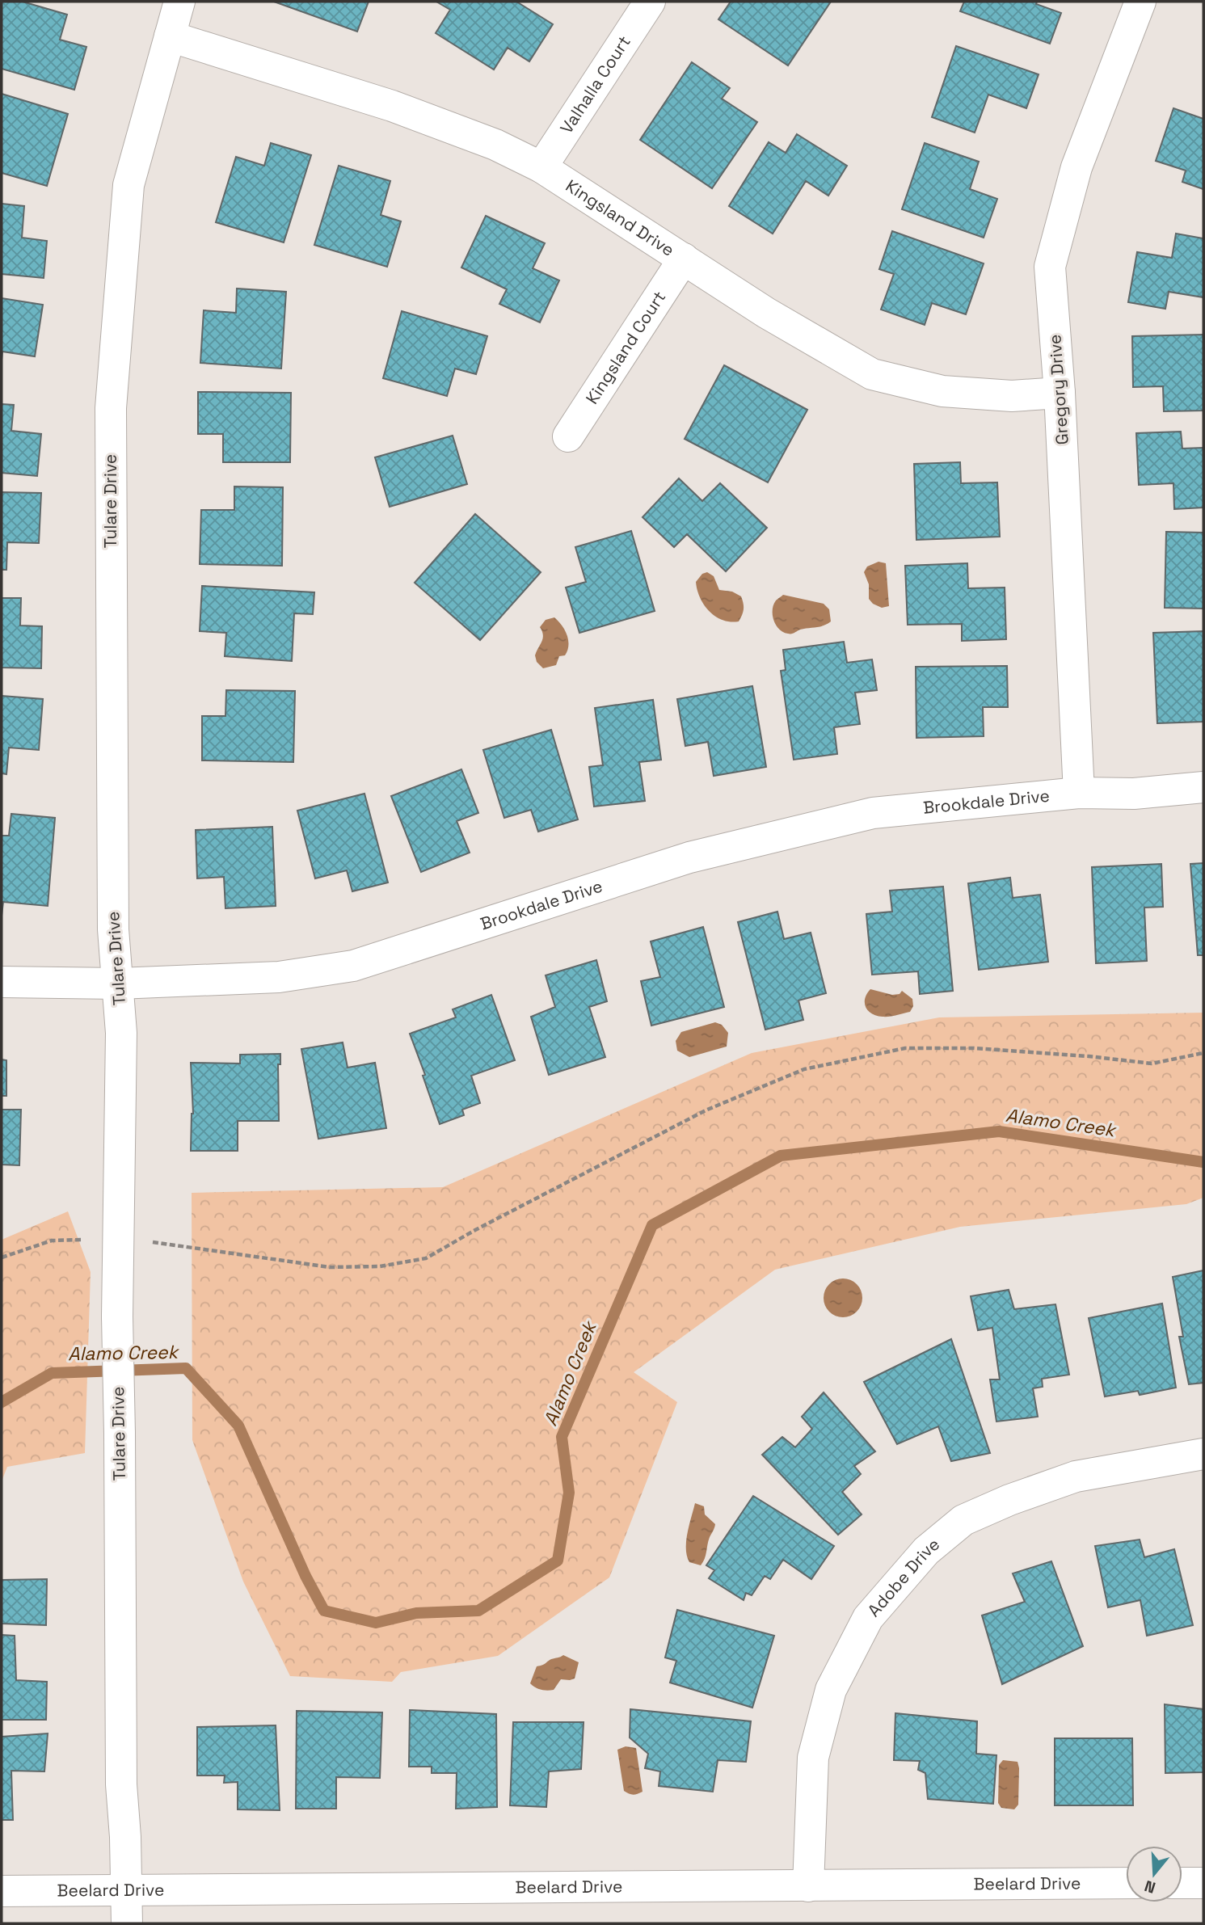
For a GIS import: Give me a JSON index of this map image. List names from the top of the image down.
{
  "streets": {
    "street": [
      "Valhalla Court",
      "Kingsland Drive",
      "Kingsland Court",
      "Gregory Drive",
      "Tulare Drive",
      "Brookdale Drive",
      "Adobe Drive",
      "Beelard Drive"
    ]
  },
  "crossings": [
    ["Valhalla Court", "Kingsland Drive"],
    ["Kingsland Drive", "Kingsland Court"],
    ["Kingsland Drive", "Gregory Drive"],
    ["Kingsland Drive", "Tulare Drive"],
    ["Gregory Drive", "Brookdale Drive"],
    ["Tulare Drive", "Brookdale Drive"],
    ["Tulare Drive", "Beelard Drive"],
    ["Adobe Drive", "Beelard Drive"]
  ],
  "water": ["Alamo Creek"],
  "north": "bottom"
}
